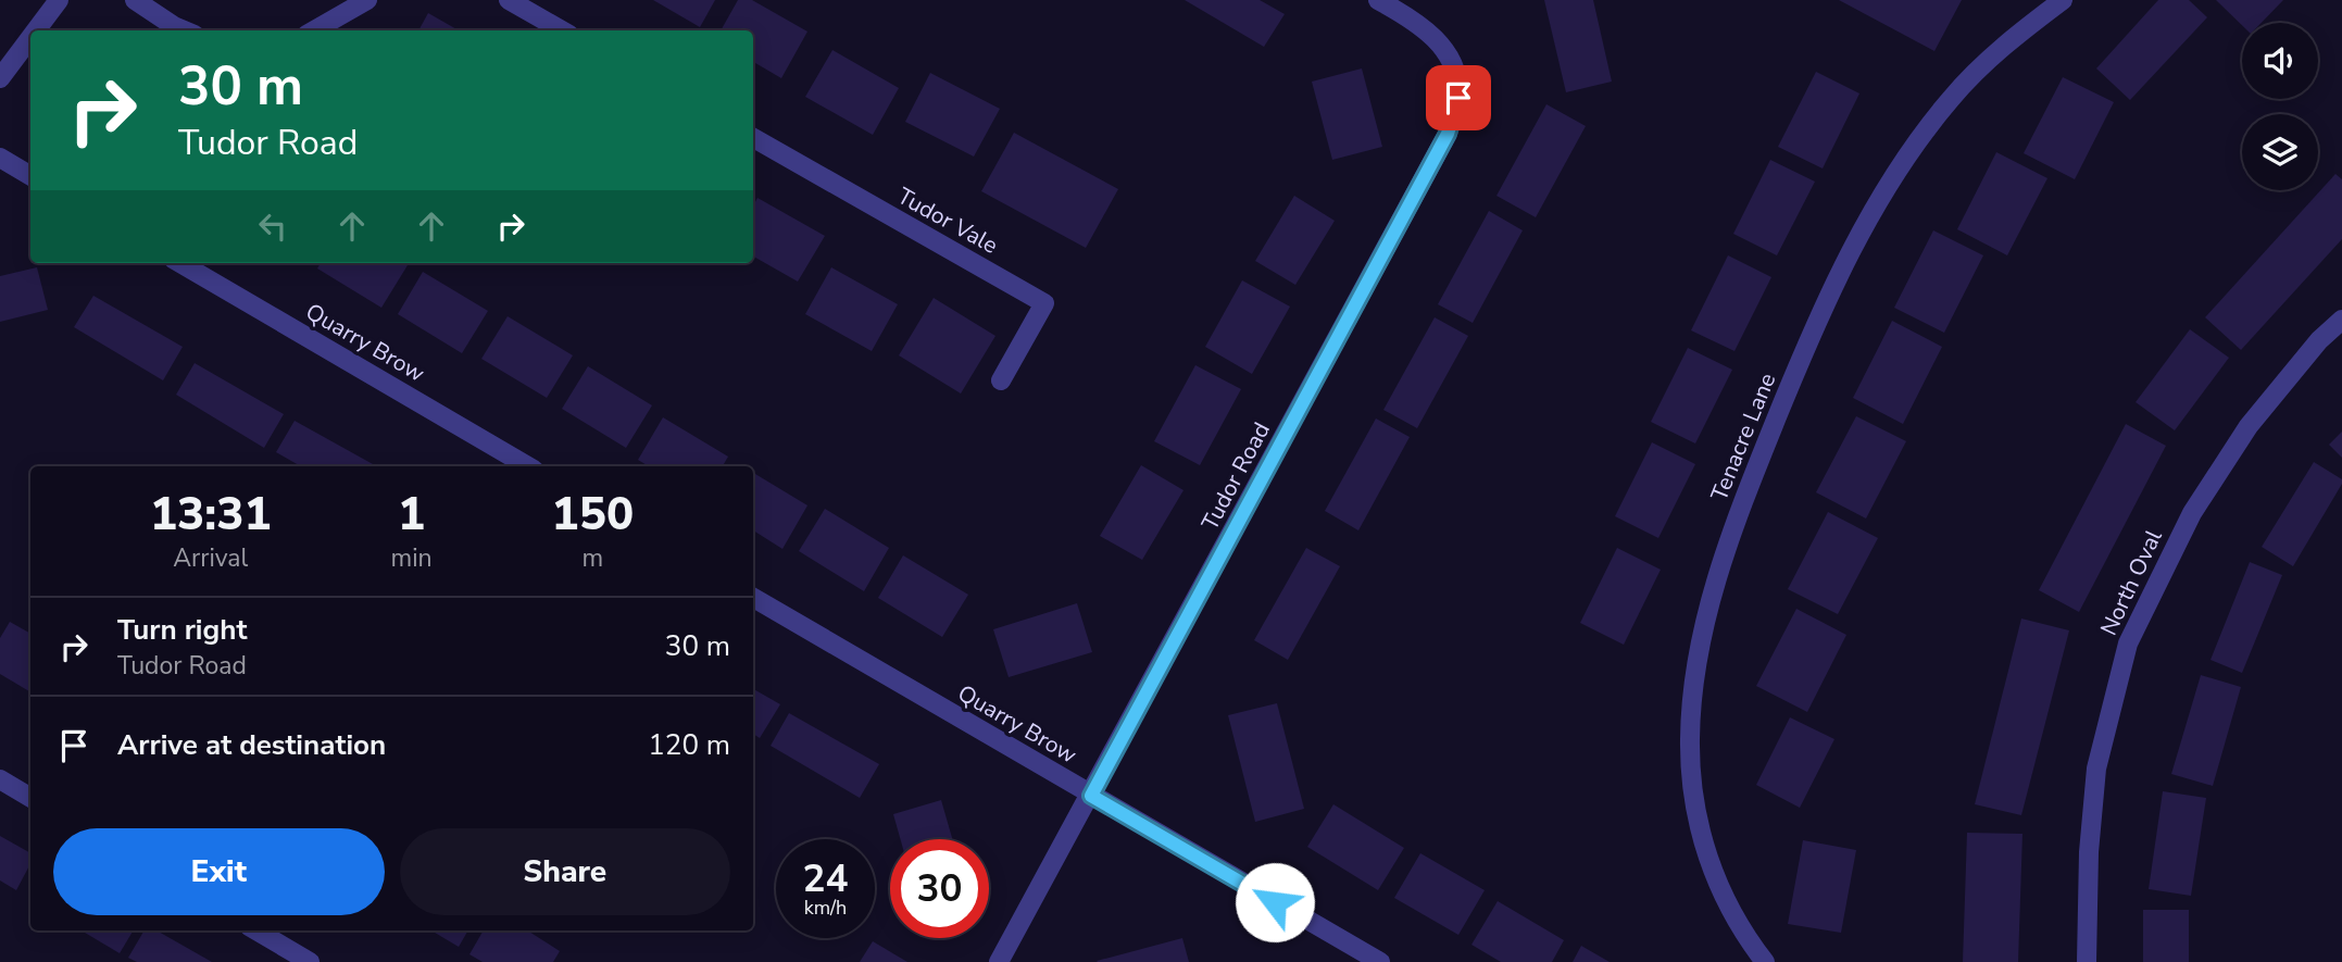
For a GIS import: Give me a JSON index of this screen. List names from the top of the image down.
{
  "streets": {
    "street": [
      "Tudor Vale",
      "Quarry Brow",
      "Tenacre Lane",
      "Tudor Road",
      "North Oval"
    ]
  },
  "crossings": [
    ["Quarry Brow", "Tudor Road"]
  ],
  "page": {
    "turn": ["30 m", "Tudor Road"],
    "eta": [
      "13:31",
      "Arrival",
      "1",
      "min",
      "150",
      "m"
    ],
    "list": [
      {
        "name": "Turn right",
        "note": "Tudor Road",
        "value": "30 m"
      },
      {
        "name": "Arrive at destination",
        "value": "120 m"
      }
    ],
    "buttons": ["Exit", "Share"],
    "speed": "24 km/h",
    "limit": "30"
  }
}
